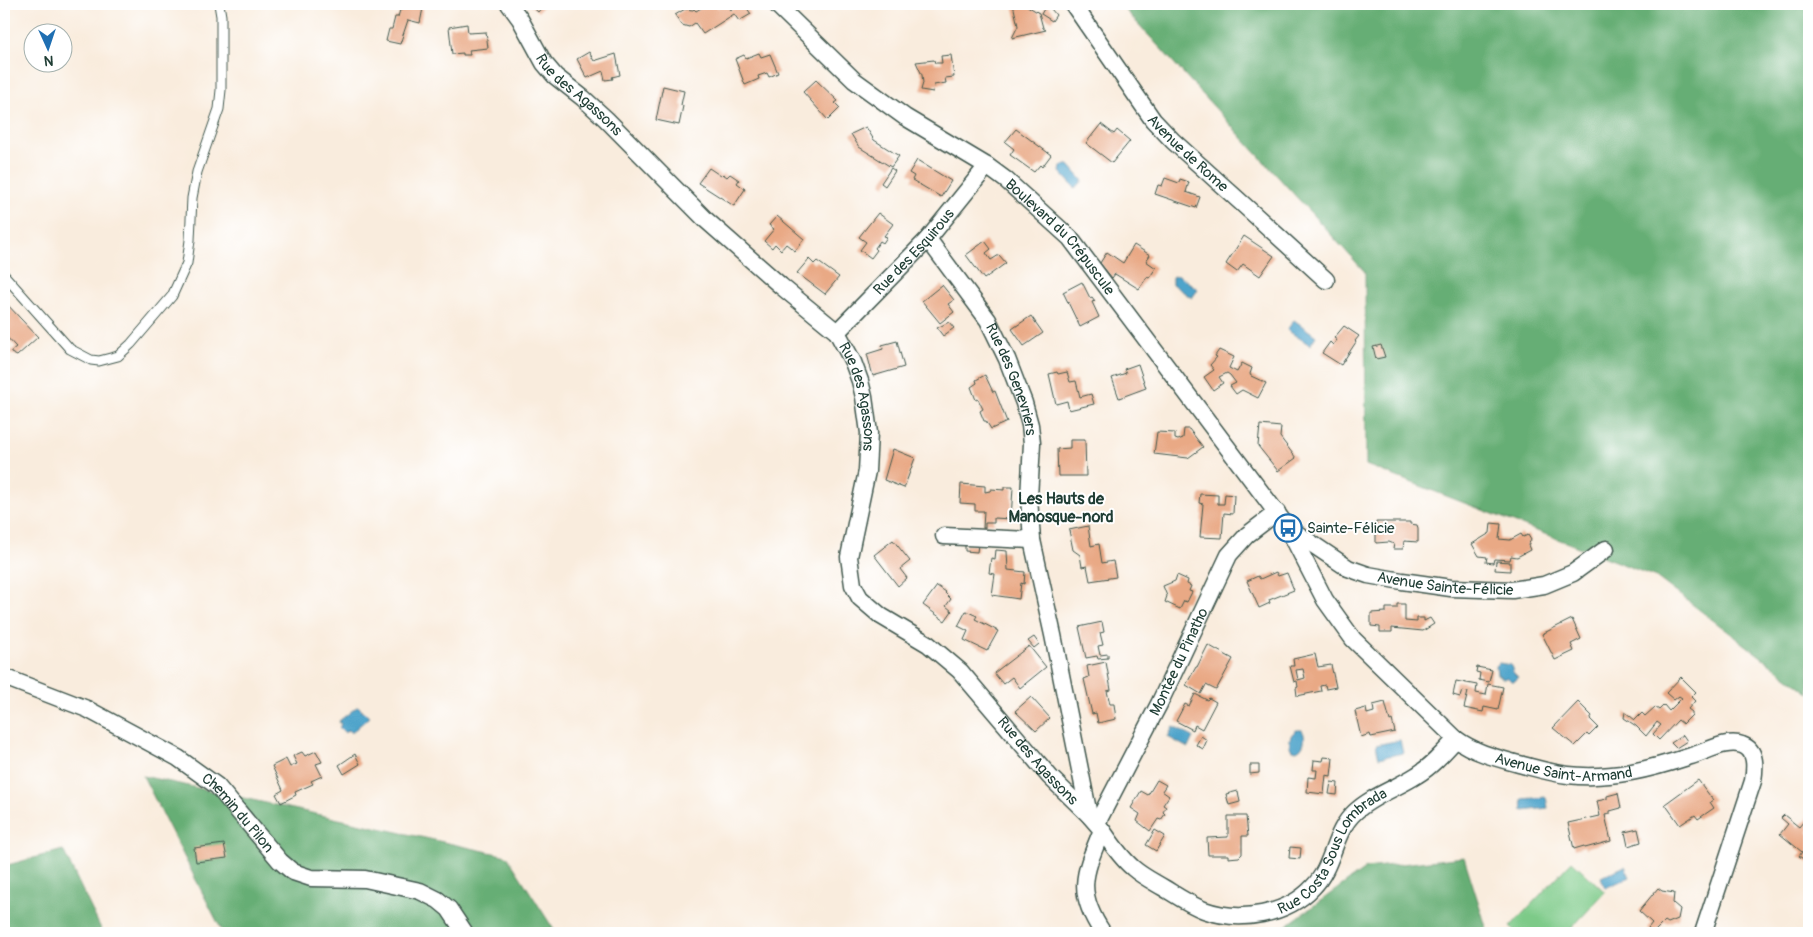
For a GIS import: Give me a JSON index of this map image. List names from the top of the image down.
{
  "streets": {
    "street": [
      "Rue des Agassons",
      "Avenue de Rome",
      "Boulevard du Crépuscule",
      "Rue des Esquirous",
      "Rue des Genevriers",
      "Avenue Sainte-Félicie",
      "Montée du Pinatho",
      "Avenue Saint-Armand",
      "Chemin du Pilon",
      "Rue Costa Sous Lombrada"
    ]
  },
  "crossings": [
    ["Rue des Agassons", "Rue des Esquirous"],
    ["Rue des Agassons", "Rue des Genevriers"],
    ["Rue des Agassons", "Montée du Pinatho"],
    ["Rue des Agassons", "Rue Costa Sous Lombrada"],
    ["Boulevard du Crépuscule", "Rue des Esquirous"],
    ["Boulevard du Crépuscule", "Avenue Sainte-Félicie"],
    ["Boulevard du Crépuscule", "Montée du Pinatho"],
    ["Boulevard du Crépuscule", "Avenue Saint-Armand"],
    ["Rue des Esquirous", "Rue des Genevriers"],
    ["Rue des Genevriers", "Montée du Pinatho"],
    ["Rue des Genevriers", "Rue Costa Sous Lombrada"],
    ["Avenue Sainte-Félicie", "Avenue Saint-Armand"],
    ["Montée du Pinatho", "Rue Costa Sous Lombrada"],
    ["Avenue Saint-Armand", "Rue Costa Sous Lombrada"]
  ],
  "districts": ["Les Hauts de Manosque-nord"],
  "places": {
    "bus stop": ["Sainte-Félicie"]
  },
  "north": "bottom"
}
